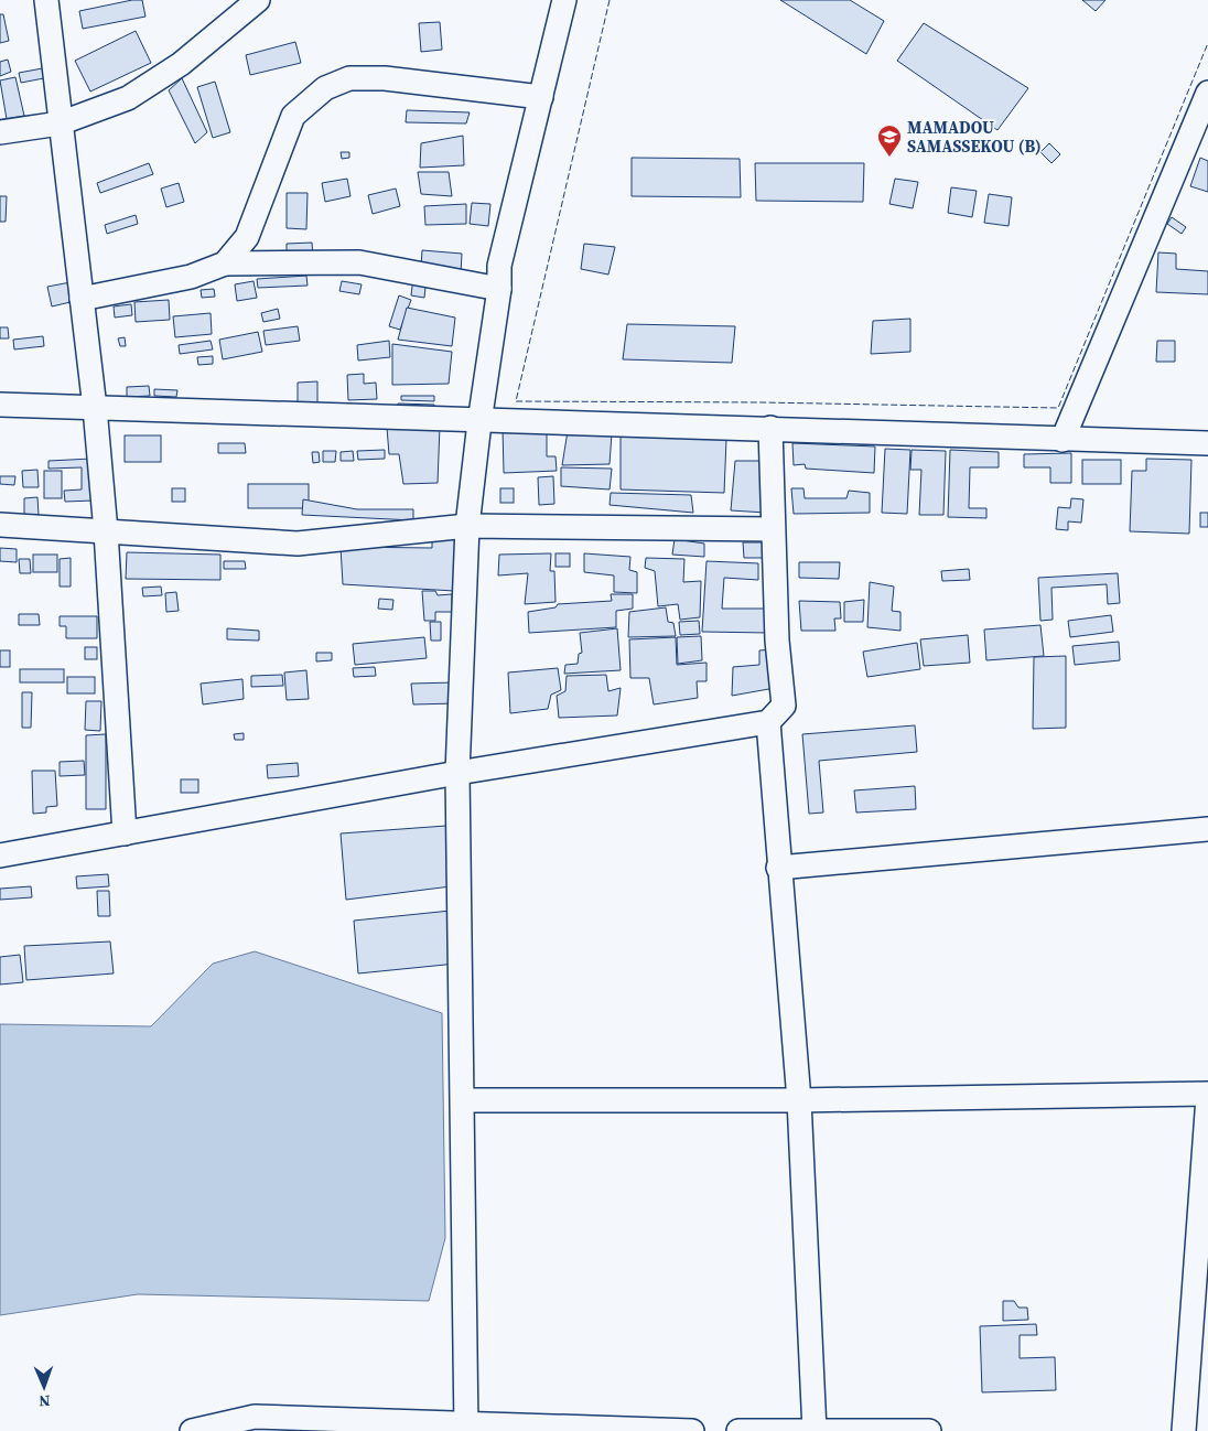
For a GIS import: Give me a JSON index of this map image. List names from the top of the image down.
{
  "places": {
    "school or university": ["MAMADOU SAMASSEKOU (B)"]
  },
  "north": "bottom"
}
